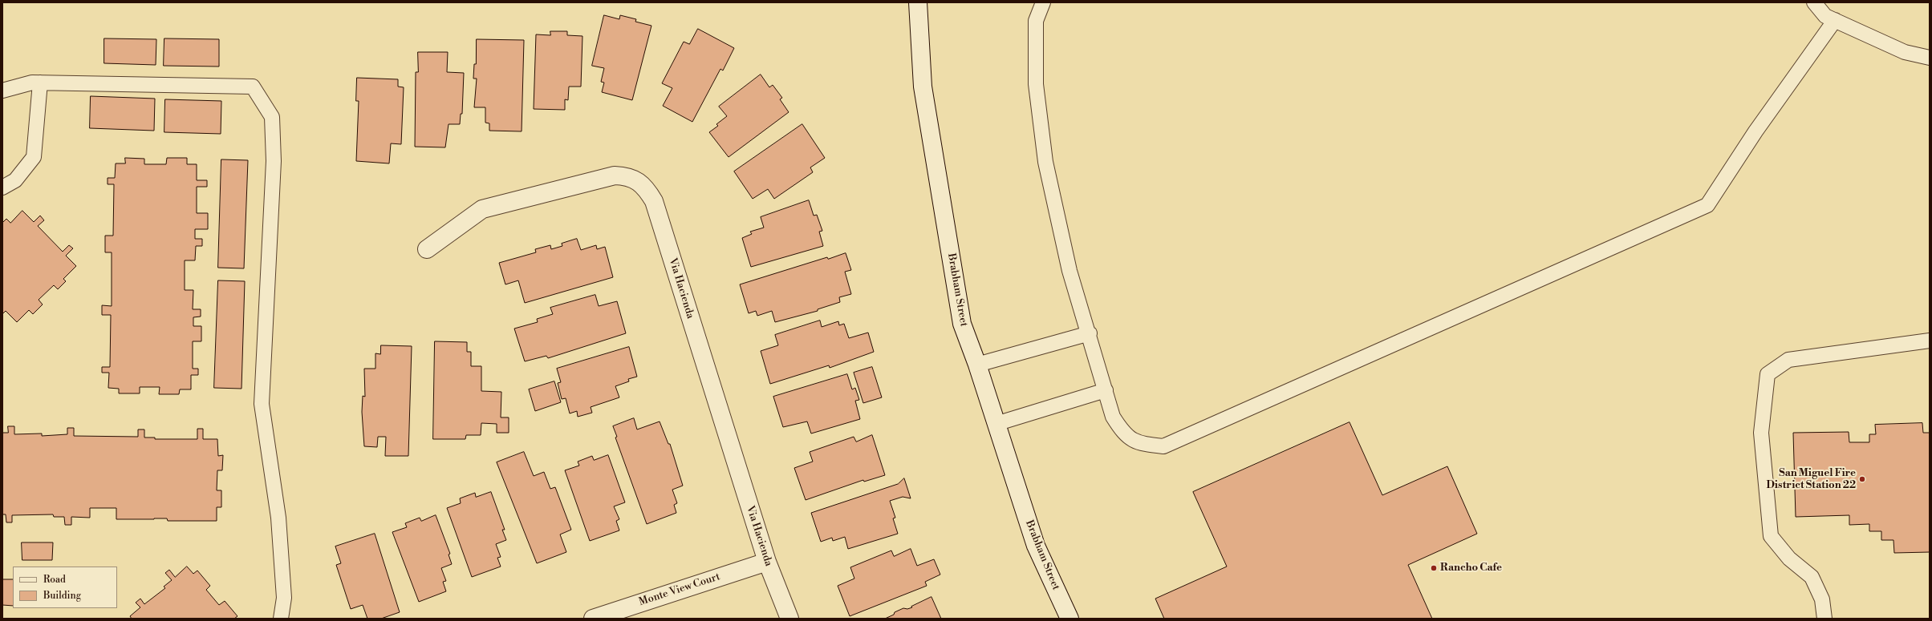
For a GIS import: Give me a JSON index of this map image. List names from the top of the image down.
{
  "streets": {
    "street": ["Via Hacienda", "Brabham Street", "Monte View Court"]
  },
  "crossings": [
    ["Via Hacienda", "Monte View Court"]
  ],
  "places": ["San Miguel Fire District Station 22", "Rancho Cafe"],
  "legend": ["Road", "Building"]
}
